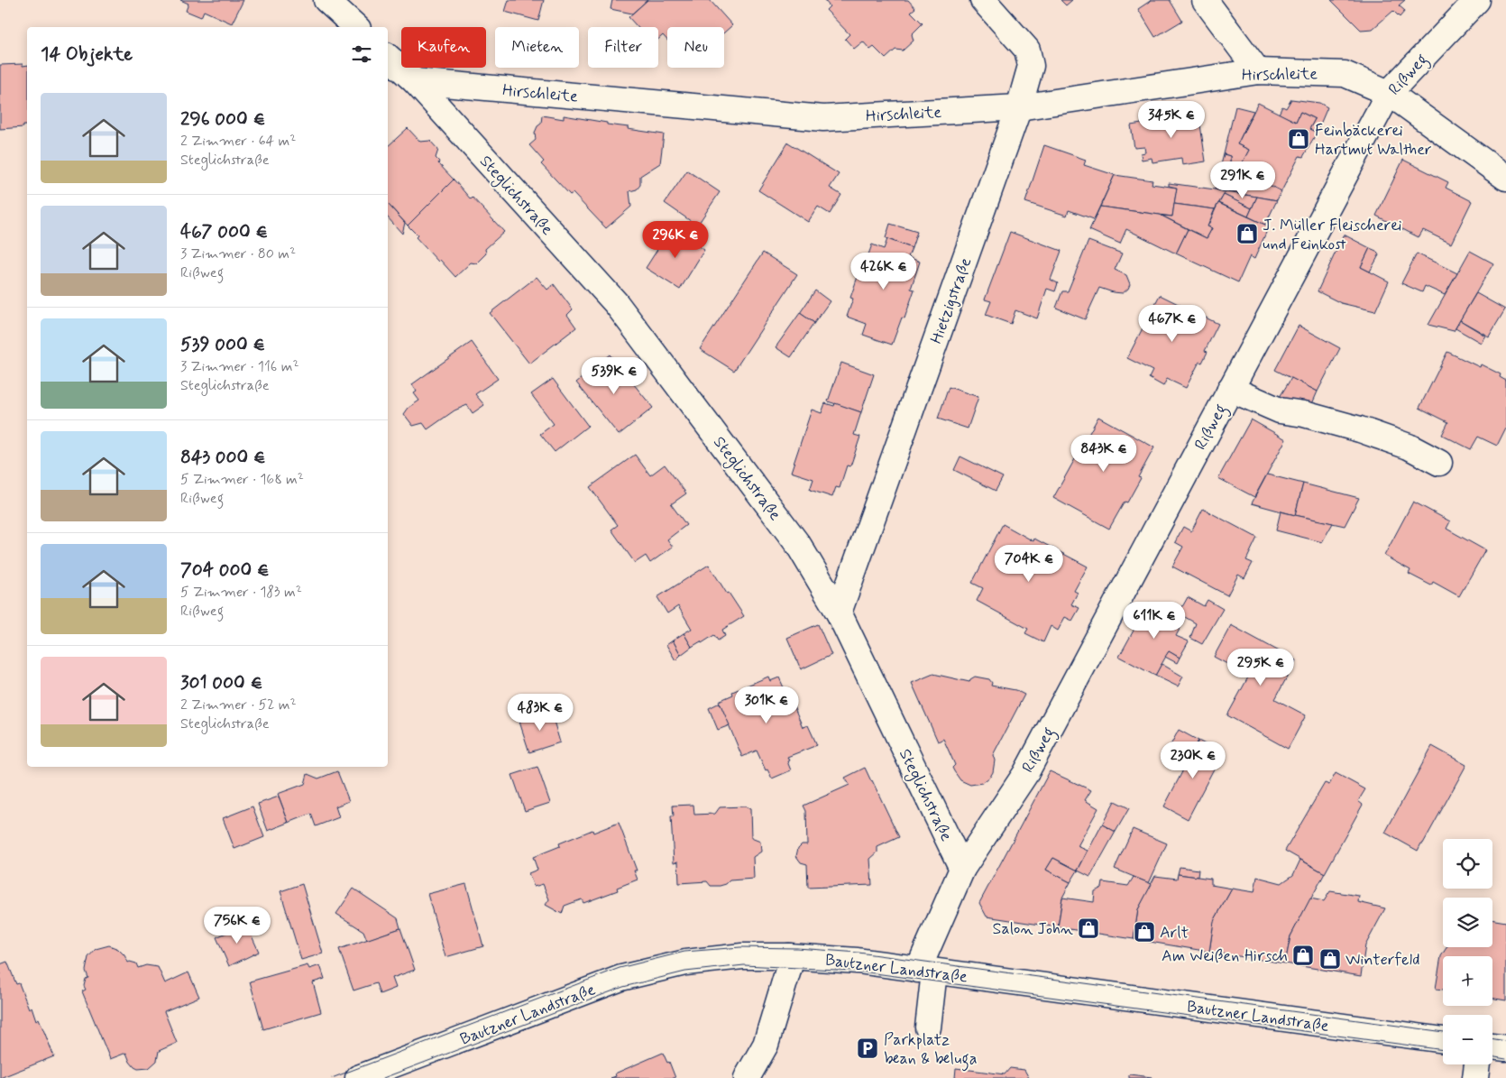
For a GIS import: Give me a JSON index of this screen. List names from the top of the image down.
{
  "streets": {
    "street": [
      "Hirschleite",
      "Rißweg",
      "Steglichstraße",
      "Hietzigstraße",
      "Bautzner Landstraße"
    ]
  },
  "crossings": [
    ["Hirschleite", "Rißweg"],
    ["Hirschleite", "Steglichstraße"],
    ["Hirschleite", "Hietzigstraße"],
    ["Rißweg", "Steglichstraße"],
    ["Steglichstraße", "Hietzigstraße"]
  ],
  "places": {
    "shop": [
      "Feinbäckerei Hartmut Walther",
      "J. Müller Fleischerei und Feinkost",
      "Salon John",
      "Arlt",
      "Am Weißen Hirsch",
      "Winterfeld"
    ],
    "parking": ["Parkplatz bean & beluga"]
  },
  "page": {
    "chip": [
      "Kaufen",
      "Mieten",
      "Filter",
      "Neu"
    ],
    "heading": "14 Objekte",
    "list": [
      {
        "name": "296 000 €",
        "note": "2 Zimmer · 64 m² · Steglichstraße"
      },
      {
        "name": "467 000 €",
        "note": "3 Zimmer · 80 m² · Rißweg"
      },
      {
        "name": "539 000 €",
        "note": "3 Zimmer · 116 m² · Steglichstraße"
      },
      {
        "name": "843 000 €",
        "note": "5 Zimmer · 168 m² · Rißweg"
      },
      {
        "name": "704 000 €",
        "note": "5 Zimmer · 183 m² · Rißweg"
      },
      {
        "name": "301 000 €",
        "note": "2 Zimmer · 52 m² · Steglichstraße"
      }
    ],
    "price": [
      "345K €",
      "291K €",
      "296K €",
      "426K €",
      "467K €",
      "539K €",
      "843K €",
      "704K €",
      "611K €",
      "295K €",
      "301K €",
      "483K €",
      "230K €",
      "756K €"
    ],
    "map_buttons": ["+", "−"]
  }
}
